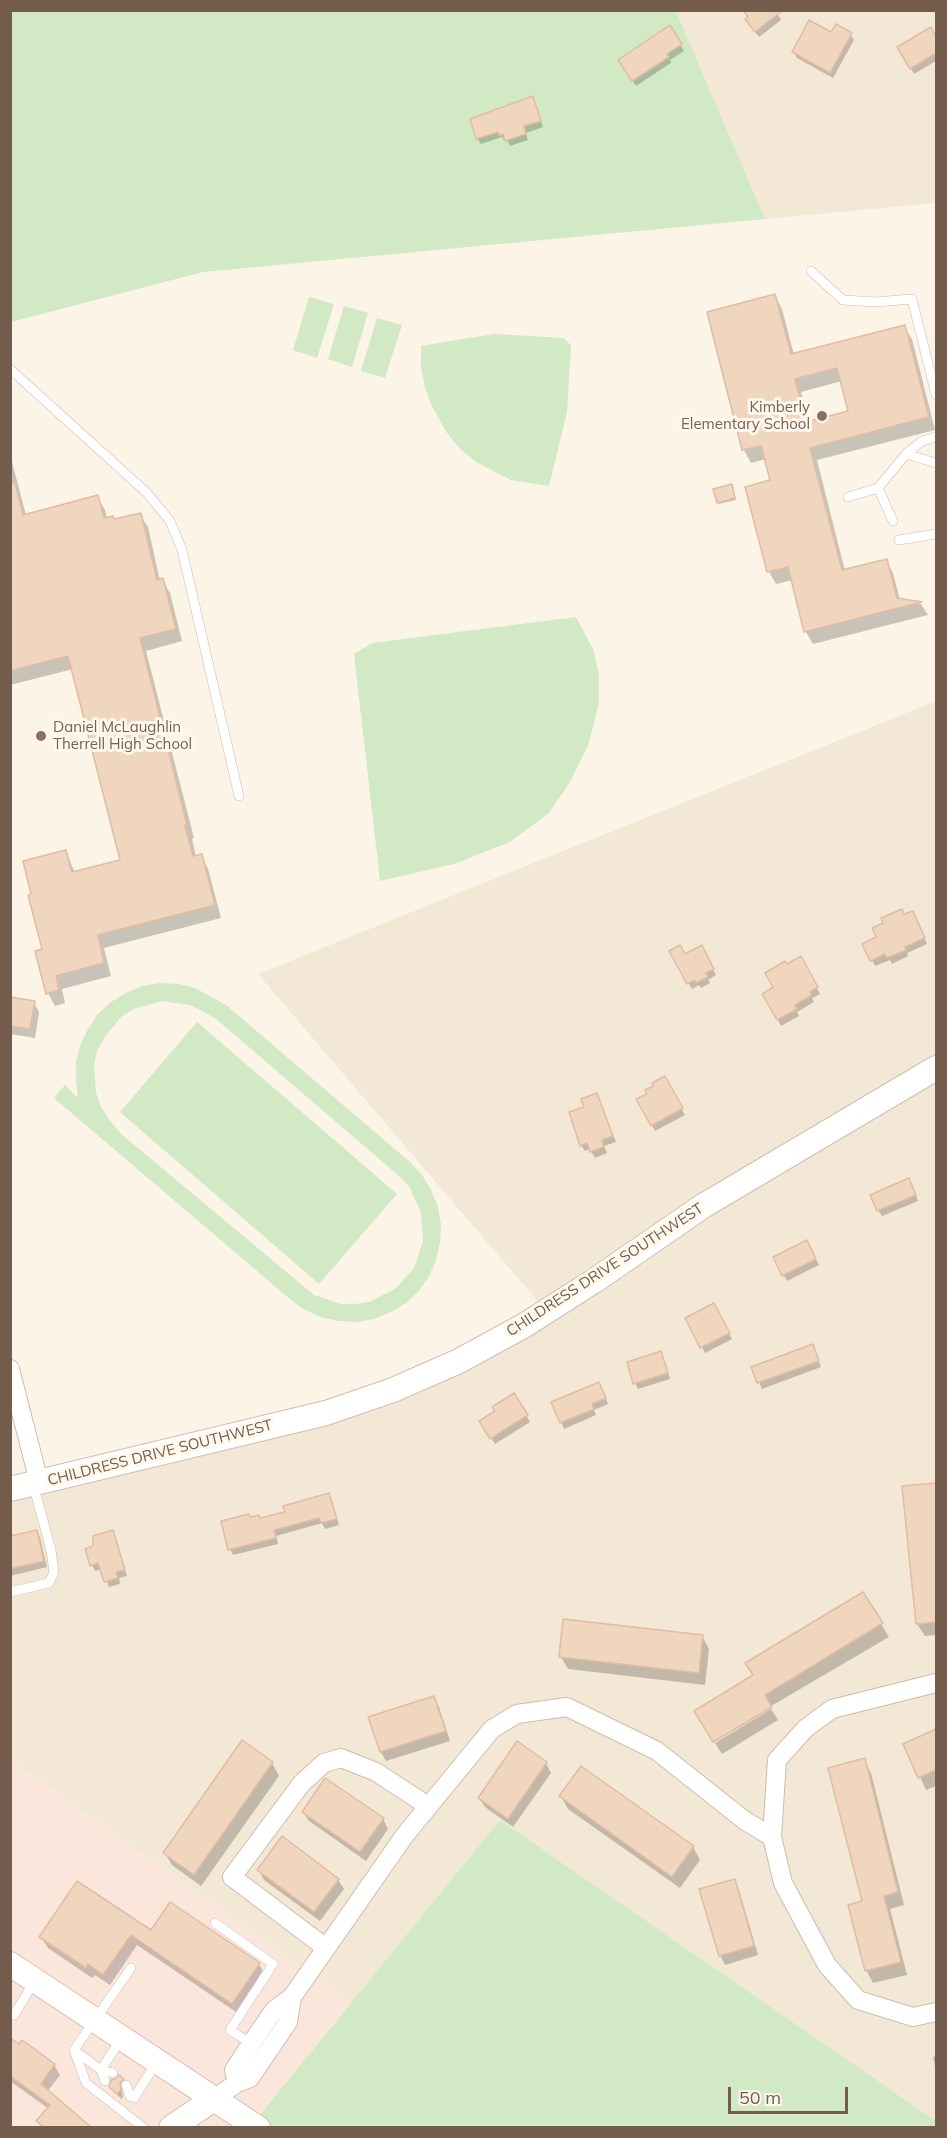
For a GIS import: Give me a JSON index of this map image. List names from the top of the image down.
{
  "streets": {
    "street": ["CHILDRESS DRIVE SOUTHWEST"]
  },
  "places": ["Kimberly Elementary School", "Daniel McLaughlin Therrell High School"],
  "scale_bar": "50 m"
}
